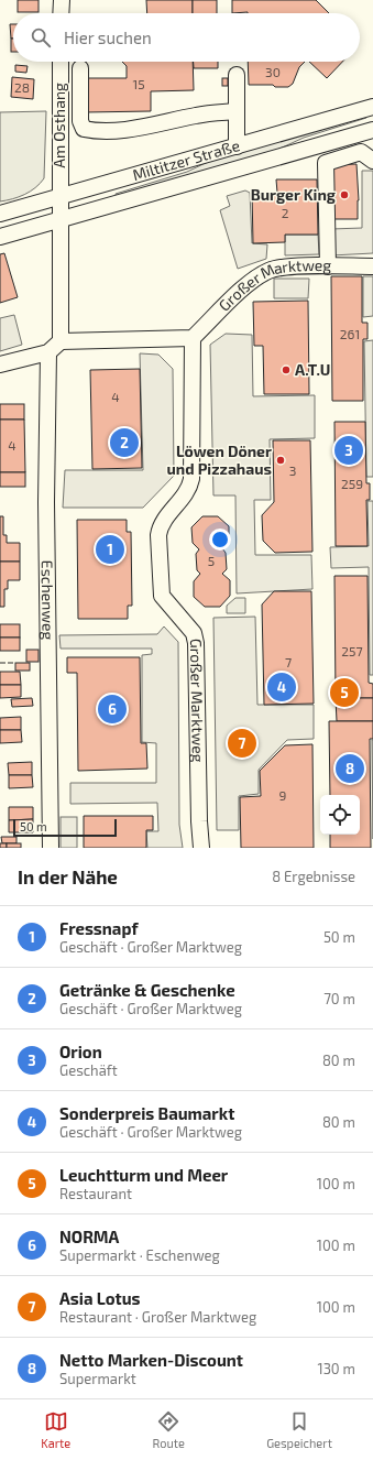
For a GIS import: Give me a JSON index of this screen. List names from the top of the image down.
{
  "streets": {
    "street": [
      "Am Osthang",
      "Miltitzer Straße",
      "Großer Marktweg",
      "Eschenweg"
    ]
  },
  "crossings": [
    ["Am Osthang", "Miltitzer Straße"]
  ],
  "places": ["Burger King", "A.T.U", "Löwen Döner und Pizzahaus"],
  "house_numbers": [
    "30",
    "15",
    "28",
    "2",
    "261",
    "4",
    "4",
    "3",
    "259",
    "5",
    "257",
    "7",
    "9"
  ],
  "scale_bar": "50 m",
  "page": {
    "search": "Hier suchen",
    "pins": [
      "2",
      "3",
      "1",
      "4",
      "5",
      "6",
      "7",
      "8"
    ],
    "scale": "50 m",
    "heading": ["In der Nähe", "8 Ergebnisse"],
    "list": [
      {
        "mark": "1",
        "name": "Fressnapf",
        "note": "Geschäft · Großer Marktweg",
        "value": "50 m"
      },
      {
        "mark": "2",
        "name": "Getränke & Geschenke",
        "note": "Geschäft · Großer Marktweg",
        "value": "70 m"
      },
      {
        "mark": "3",
        "name": "Orion",
        "note": "Geschäft",
        "value": "80 m"
      },
      {
        "mark": "4",
        "name": "Sonderpreis Baumarkt",
        "note": "Geschäft · Großer Marktweg",
        "value": "80 m"
      },
      {
        "mark": "5",
        "name": "Leuchtturm und Meer",
        "note": "Restaurant",
        "value": "100 m"
      },
      {
        "mark": "6",
        "name": "NORMA",
        "note": "Supermarkt · Eschenweg",
        "value": "100 m"
      },
      {
        "mark": "7",
        "name": "Asia Lotus",
        "note": "Restaurant · Großer Marktweg",
        "value": "100 m"
      },
      {
        "mark": "8",
        "name": "Netto Marken-Discount",
        "note": "Supermarkt",
        "value": "130 m"
      }
    ],
    "nav": ["Karte", "Route", "Gespeichert"]
  }
}
